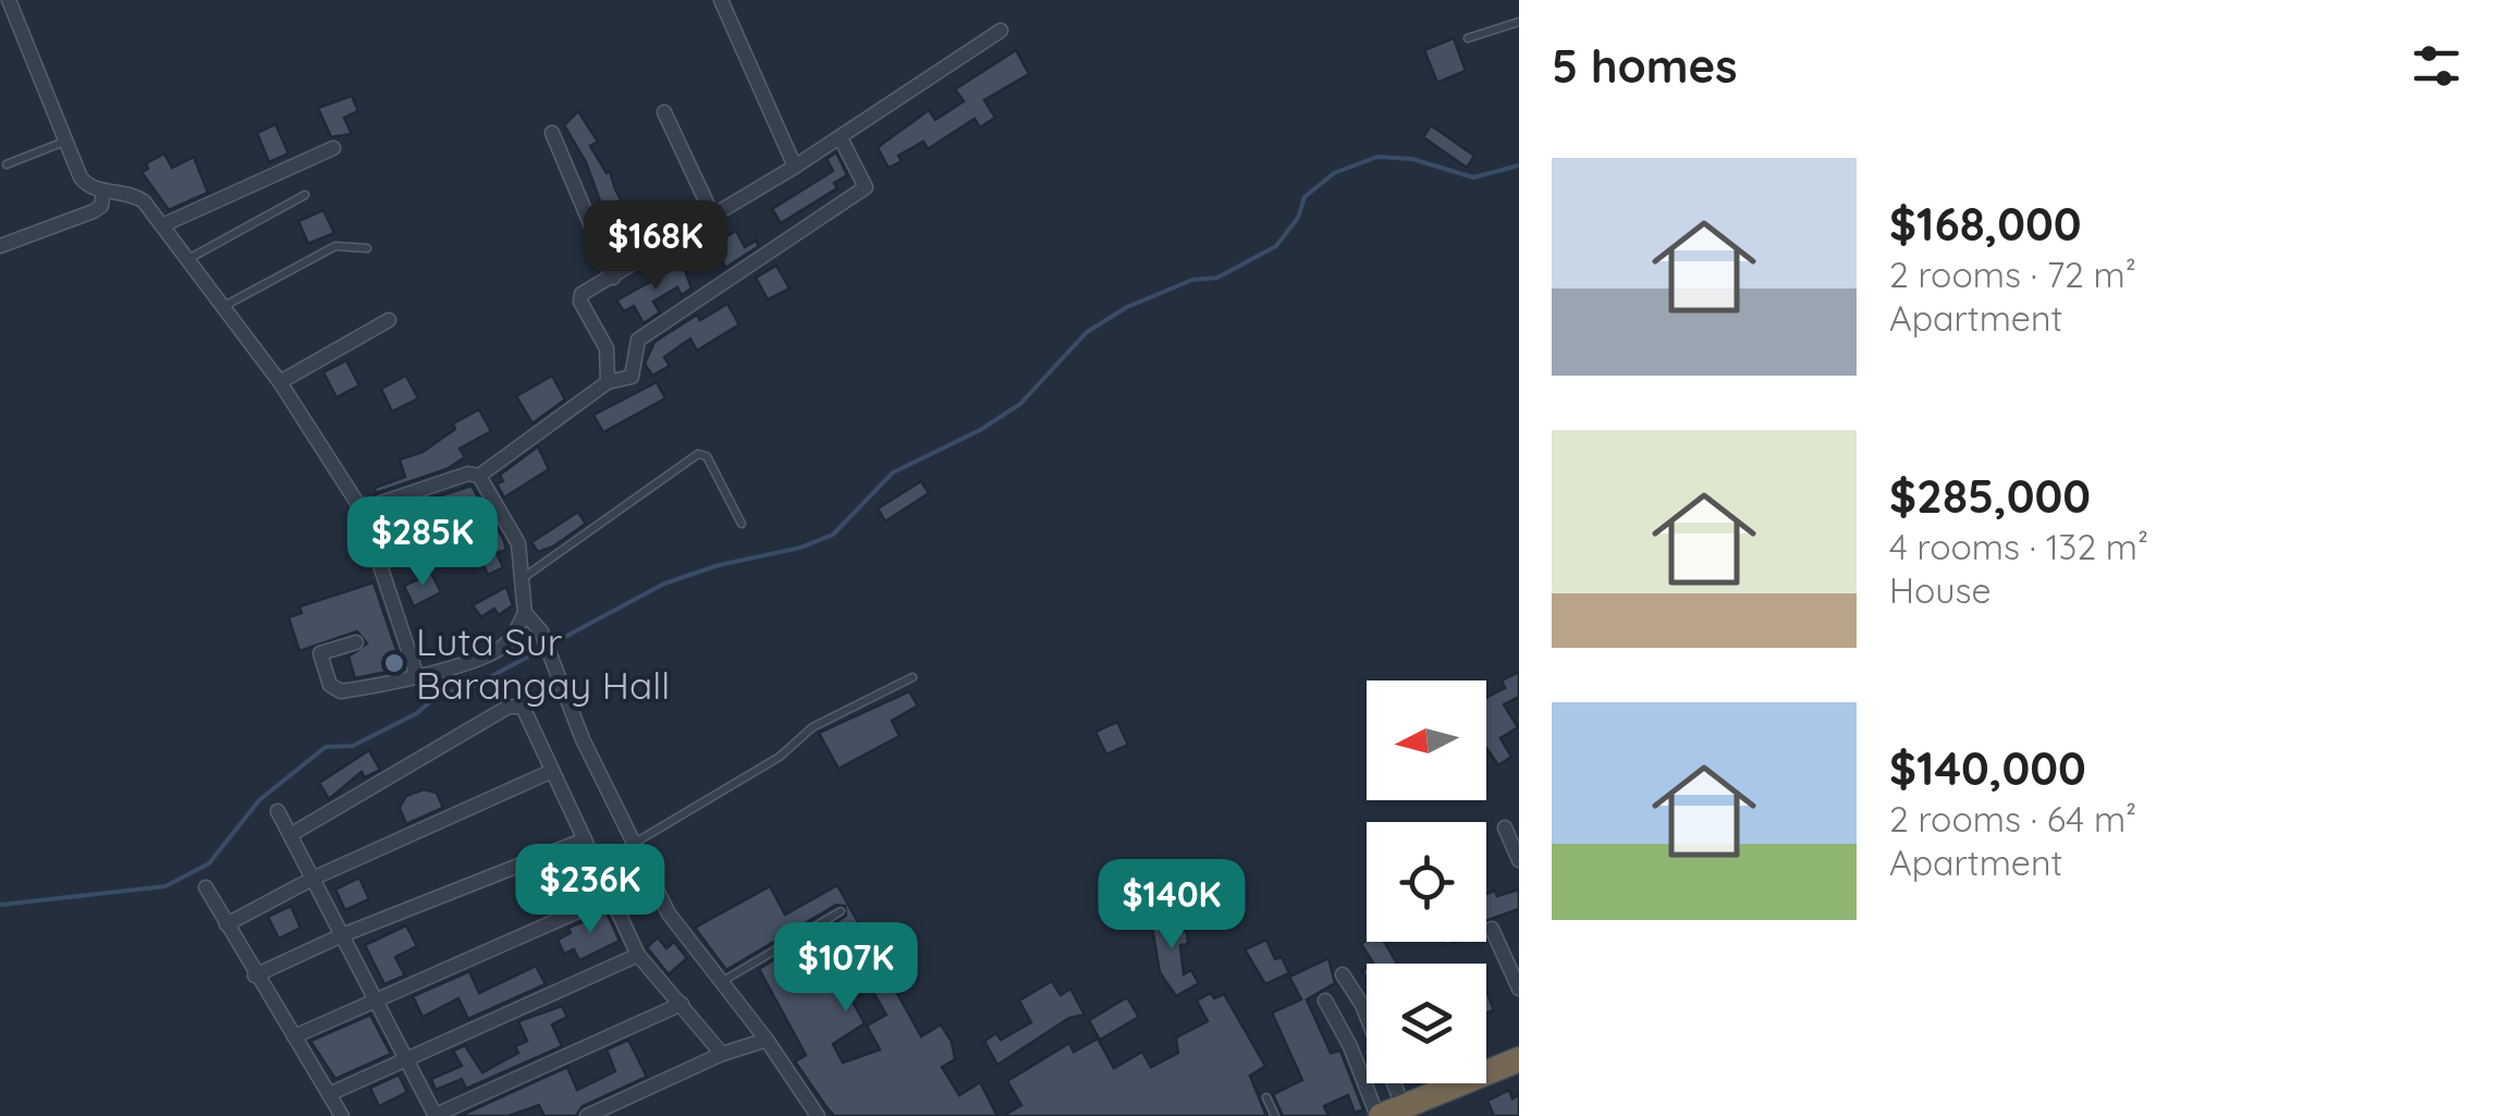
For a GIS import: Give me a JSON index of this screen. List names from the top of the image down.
{
  "places": ["Luta Sur Barangay Hall"],
  "north": "left",
  "page": {
    "heading": "5 homes",
    "list": [
      {
        "name": "$168,000",
        "note": "2 rooms · 72 m² · Apartment"
      },
      {
        "name": "$285,000",
        "note": "4 rooms · 132 m² · House"
      },
      {
        "name": "$140,000",
        "note": "2 rooms · 64 m² · Apartment"
      }
    ],
    "price": [
      "$168K",
      "$285K",
      "$236K",
      "$140K",
      "$107K"
    ]
  }
}
